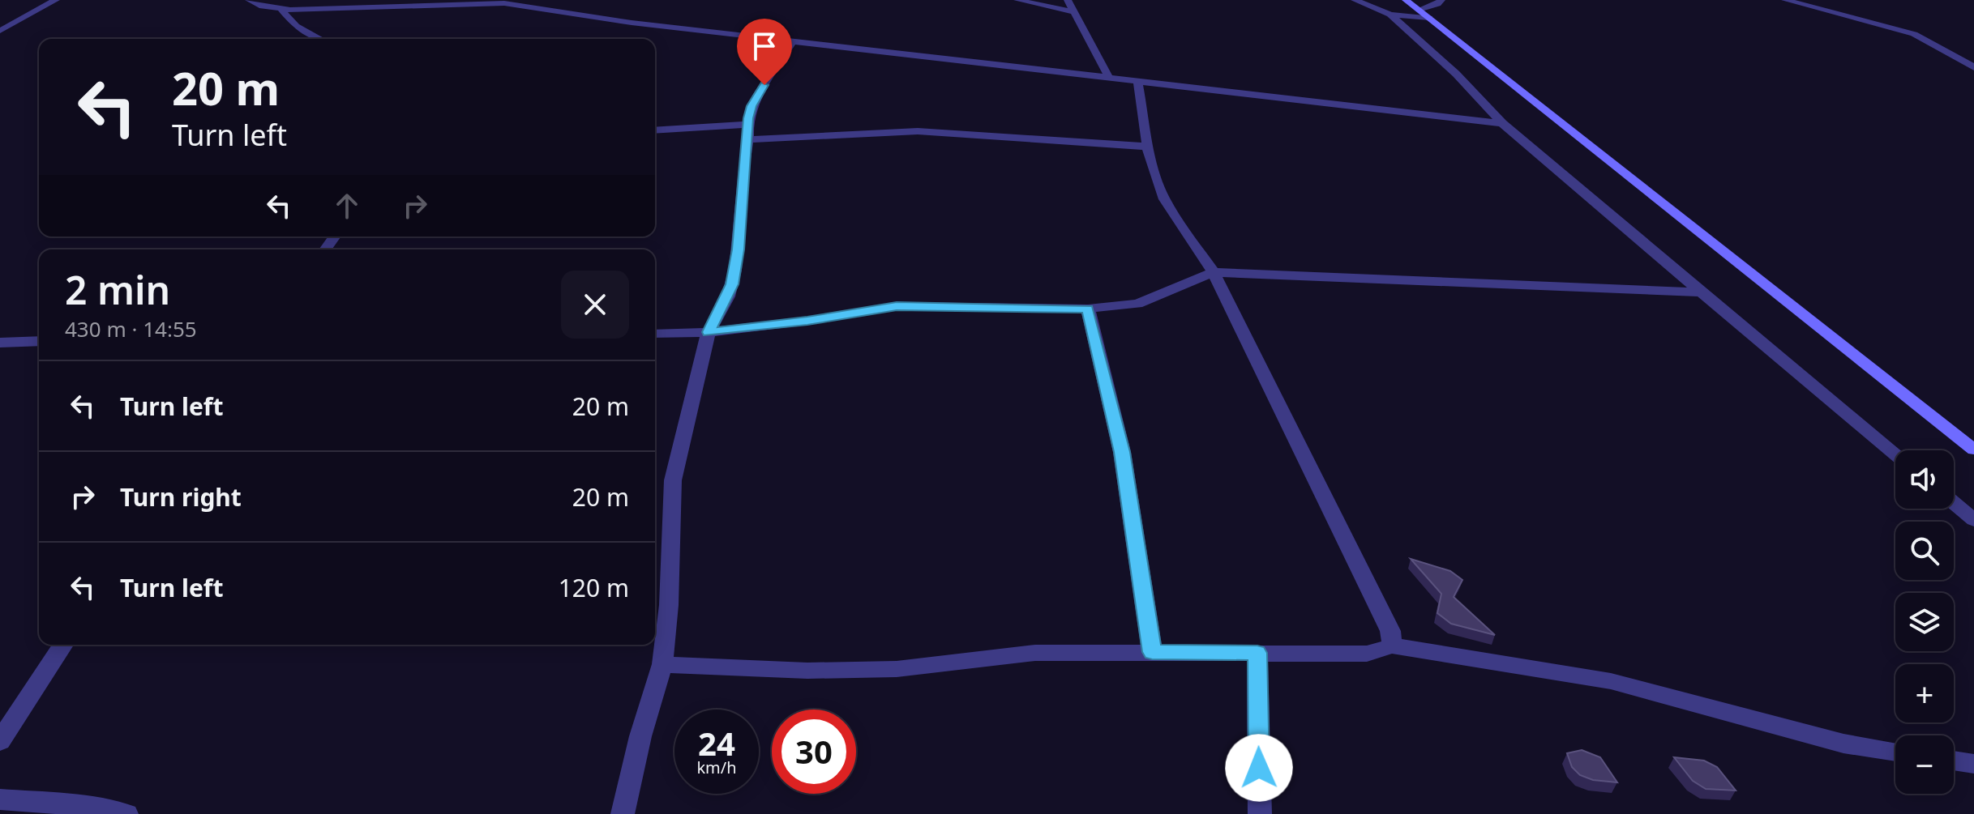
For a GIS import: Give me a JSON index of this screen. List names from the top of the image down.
{
  "page": {
    "turn": ["20 m", "Turn left"],
    "heading": ["2 min", "430 m · 14:55"],
    "list": [
      {
        "name": "Turn left",
        "value": "20 m"
      },
      {
        "name": "Turn right",
        "value": "20 m"
      },
      {
        "name": "Turn left",
        "value": "120 m"
      }
    ],
    "map_buttons": ["+", "−"],
    "speed": "24 km/h",
    "limit": "30"
  }
}
